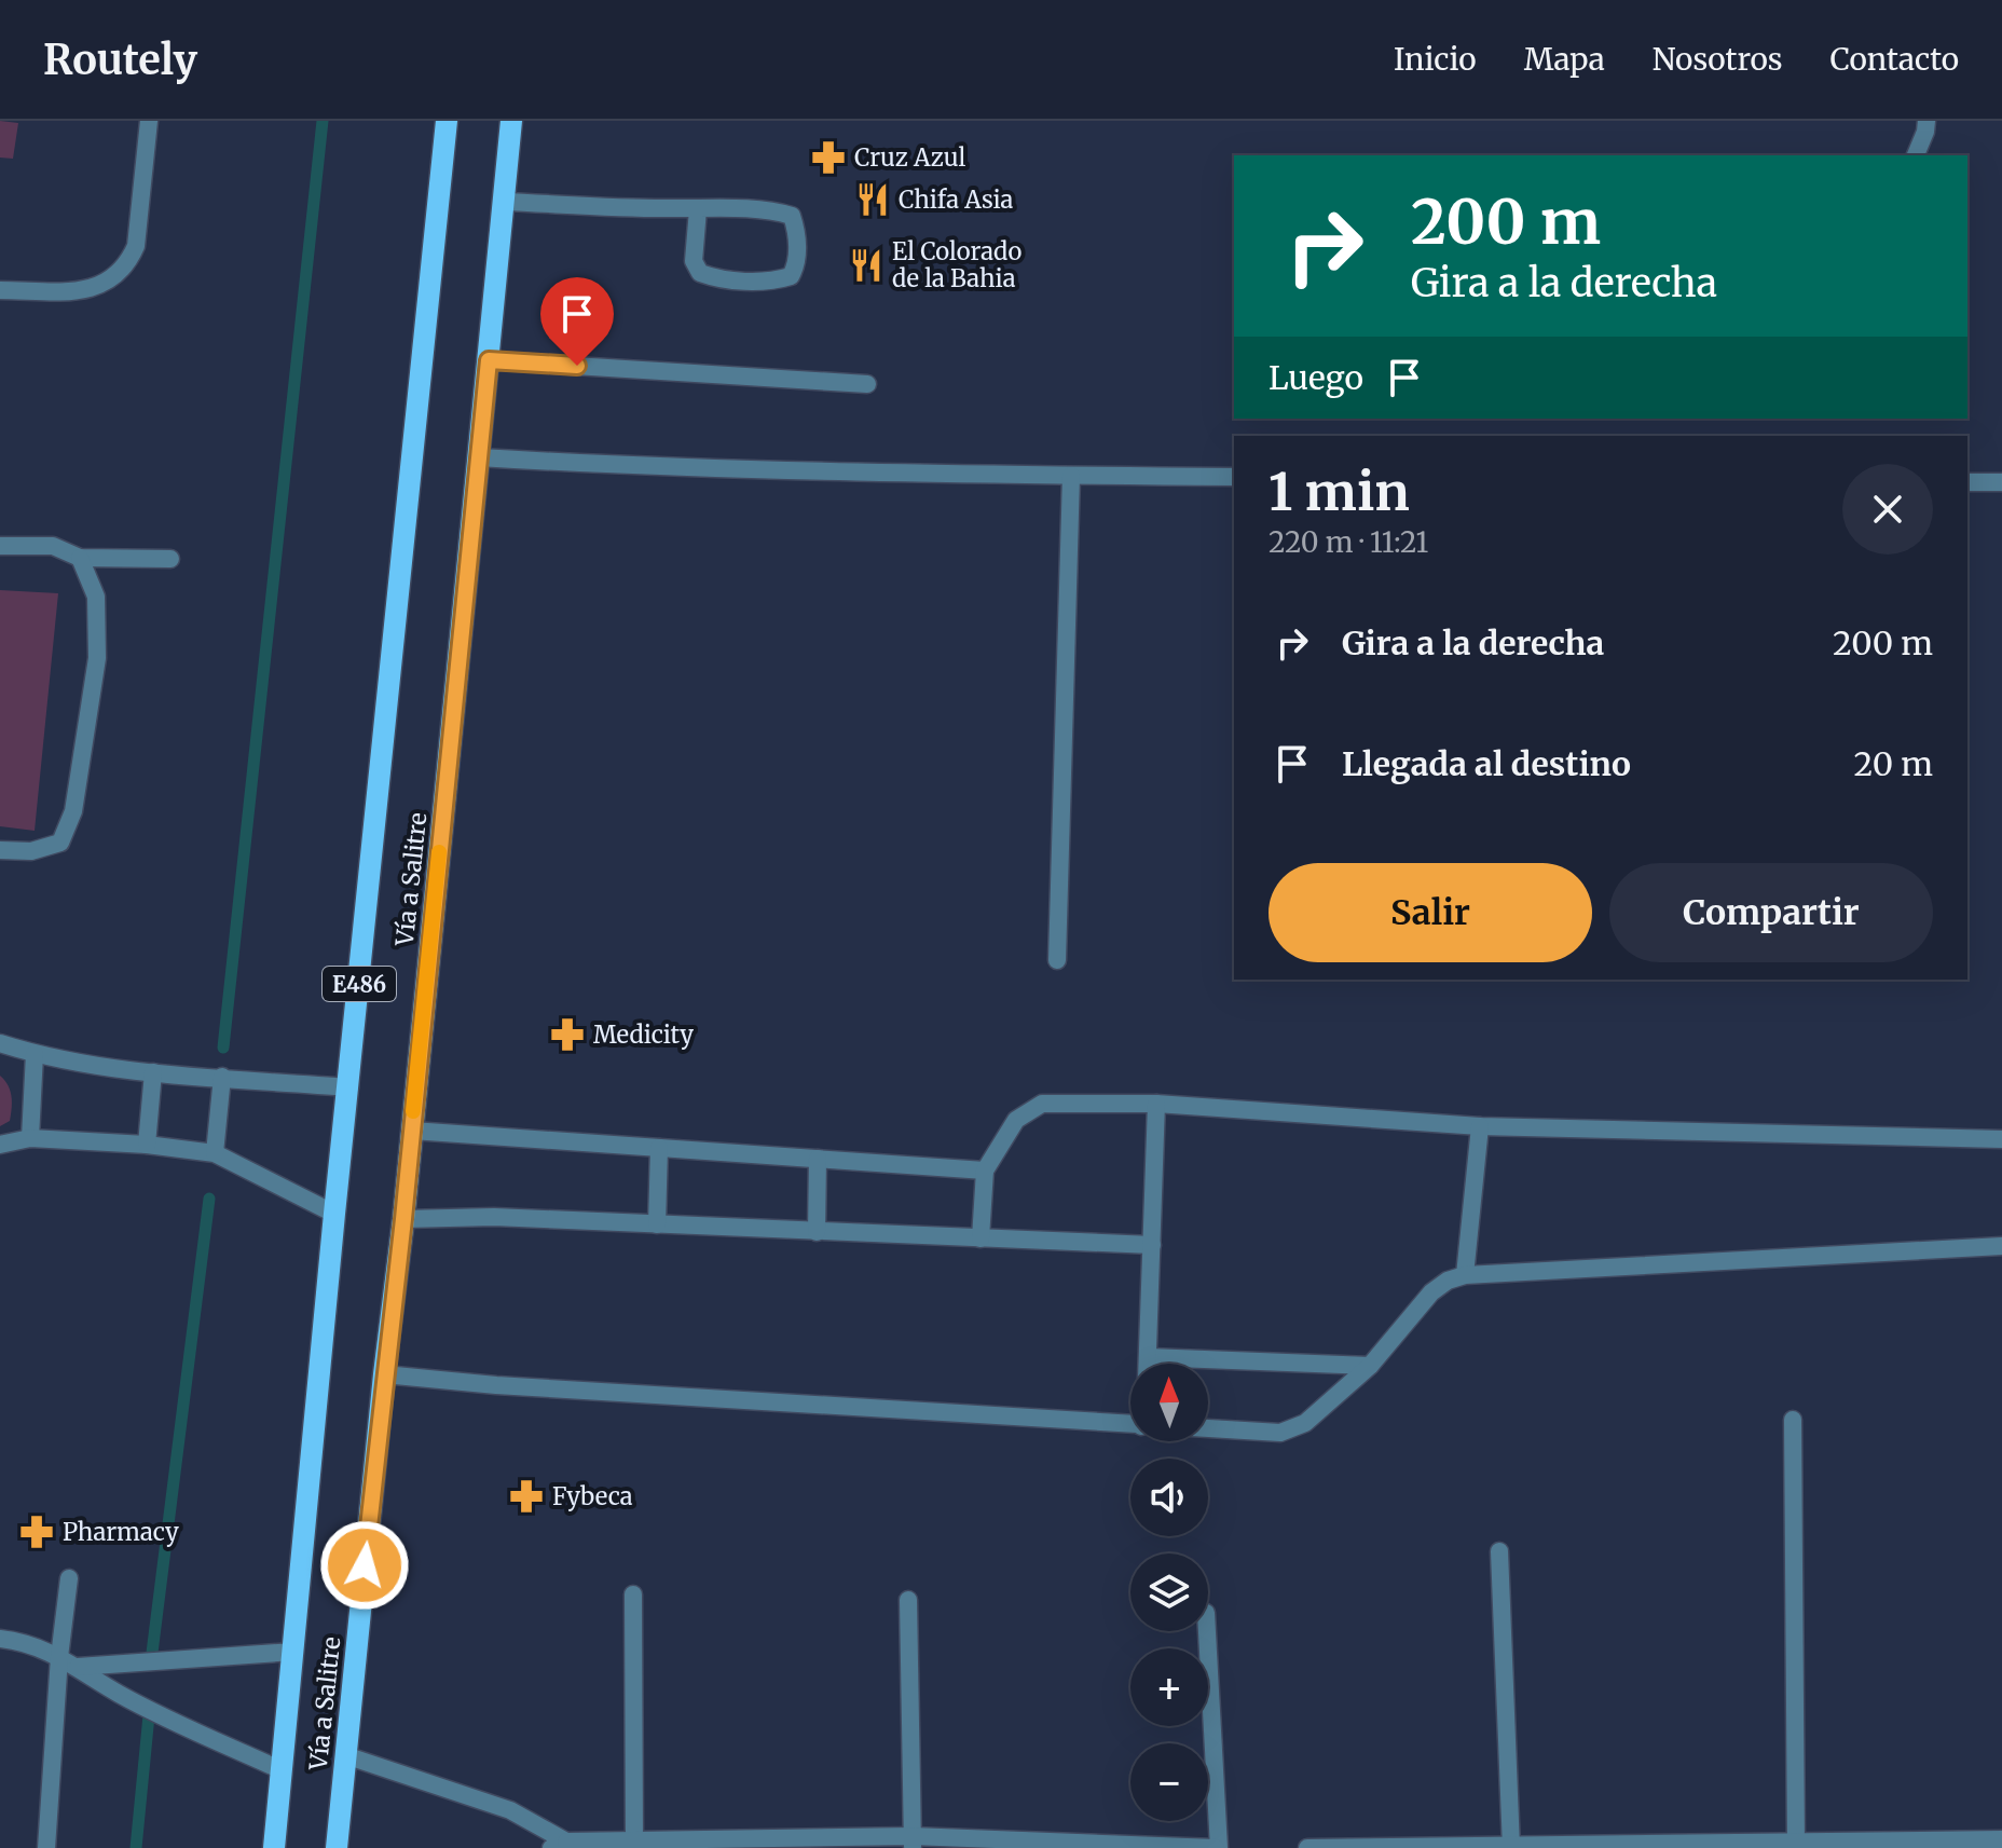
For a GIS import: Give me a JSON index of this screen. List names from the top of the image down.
{
  "streets": {
    "main road": ["Vía a Salitre", "E486"]
  },
  "places": {
    "pharmacy": [
      "Cruz Azul",
      "Medicity",
      "Fybeca",
      "Pharmacy"
    ],
    "restaurant": ["Chifa Asia", "El Colorado de la Bahia"]
  },
  "north": "top",
  "page": {
    "header": "Routely",
    "nav": [
      "Inicio",
      "Mapa",
      "Nosotros",
      "Contacto"
    ],
    "turn": ["200 m", "Gira a la derecha"],
    "then": "Luego",
    "heading": ["1 min", "220 m · 11:21"],
    "list": [
      {
        "name": "Gira a la derecha",
        "value": "200 m"
      },
      {
        "name": "Llegada al destino",
        "value": "20 m"
      }
    ],
    "buttons": ["Salir", "Compartir"],
    "map_buttons": ["+", "−"]
  }
}
